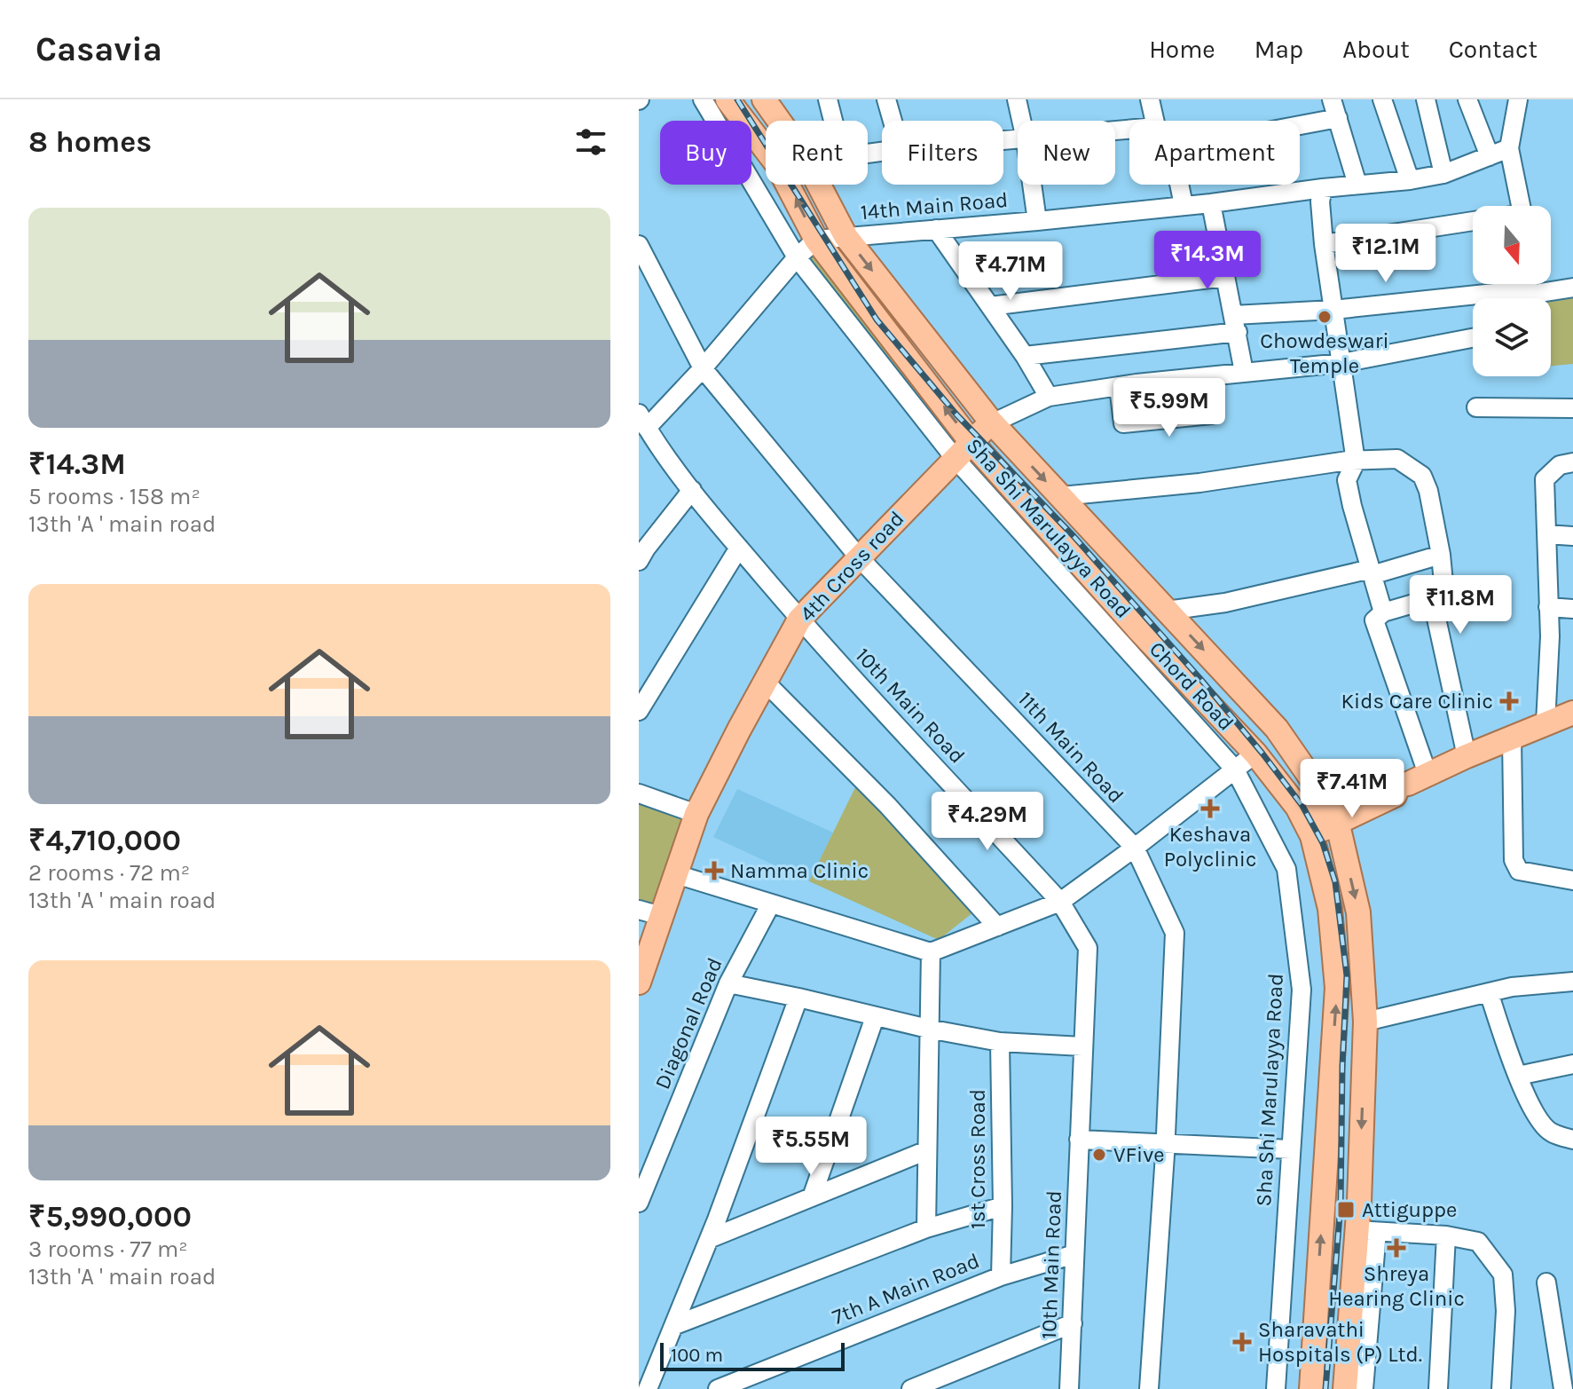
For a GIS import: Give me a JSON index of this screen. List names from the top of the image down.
{
  "streets": {
    "main road": ["4th Cross road", "Chord Road"],
    "street": [
      "14th Main Road",
      "Sha Shi Marulayya Road",
      "10th Main Road",
      "11th Main Road",
      "Diagonal Road",
      "1st Cross Road",
      "7th A Main Road"
    ]
  },
  "crossings": [
    ["14th Main Road", "Chord Road"],
    ["Sha Shi Marulayya Road", "4th Cross road"],
    ["4th Cross road", "Chord Road"],
    ["4th Cross road", "10th Main Road"],
    ["4th Cross road", "11th Main Road"],
    ["10th Main Road", "7th A Main Road"],
    ["1st Cross Road", "7th A Main Road"]
  ],
  "places": {
    "other": ["Chowdeswari Temple", "VFive"],
    "health": [
      "Kids Care Clinic",
      "Keshava Polyclinic",
      "Namma Clinic",
      "Shreya Hearing Clinic",
      "Sharavathi Hospitals (P) Ltd."
    ],
    "transit": ["Attiguppe"]
  },
  "scale_bar": "100 m",
  "north": "bottom",
  "page": {
    "header": "Casavia",
    "nav": [
      "Home",
      "Map",
      "About",
      "Contact"
    ],
    "heading": "8 homes",
    "chip": [
      "Buy",
      "Rent",
      "Filters",
      "New",
      "Apartment"
    ],
    "list": [
      {
        "name": "₹14.3M",
        "note": "5 rooms · 158 m² · 13th 'A ' main road"
      },
      {
        "name": "₹4,710,000",
        "note": "2 rooms · 72 m² · 13th 'A ' main road"
      },
      {
        "name": "₹5,990,000",
        "note": "3 rooms · 77 m² · 13th 'A ' main road"
      }
    ],
    "price": [
      "₹12.1M",
      "₹14.3M",
      "₹4.71M",
      "₹5.99M",
      "₹11.8M",
      "₹7.41M",
      "₹4.29M",
      "₹5.55M"
    ],
    "scale": "100 m"
  }
}
